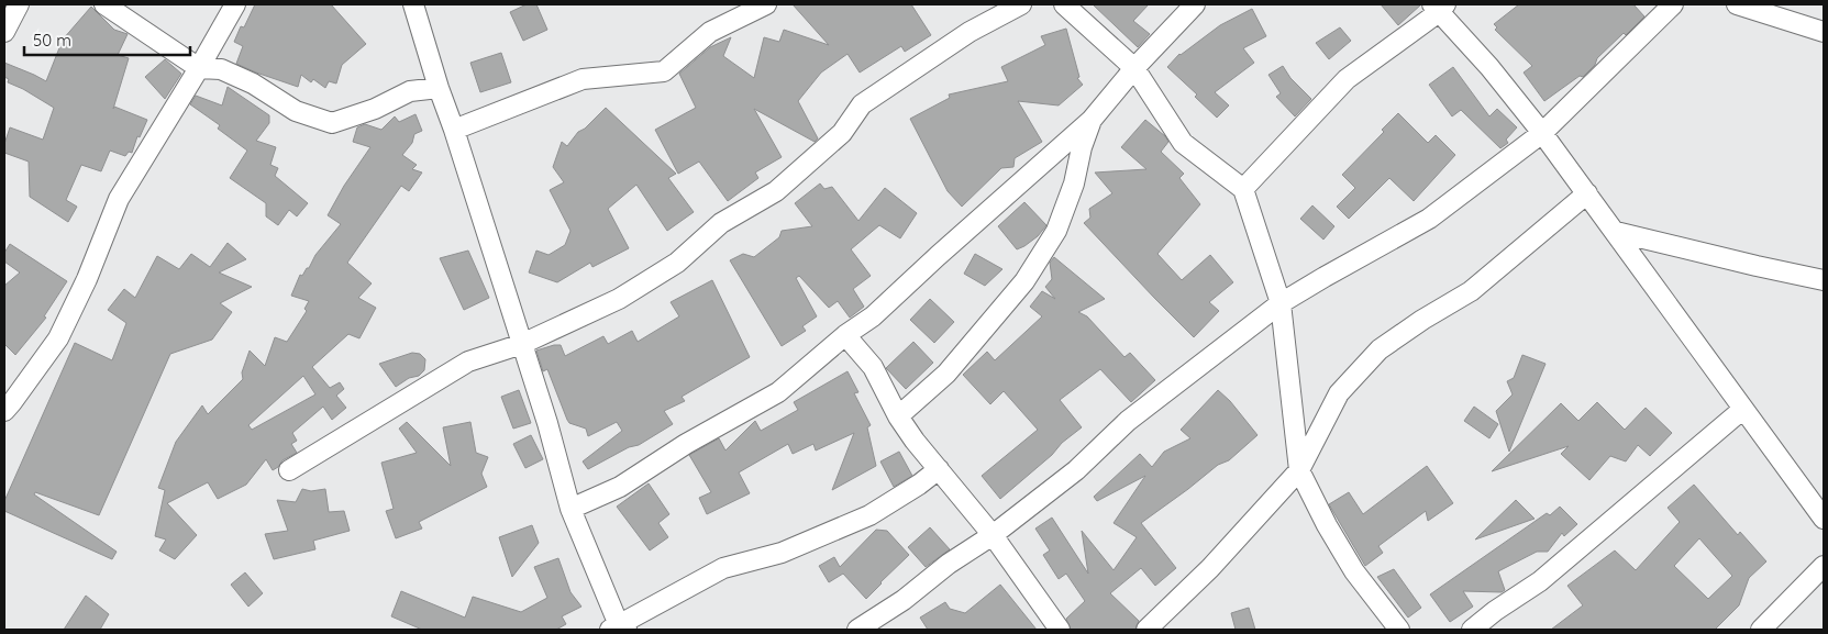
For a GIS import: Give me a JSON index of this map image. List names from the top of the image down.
{
  "scale_bar": "50 m"
}
